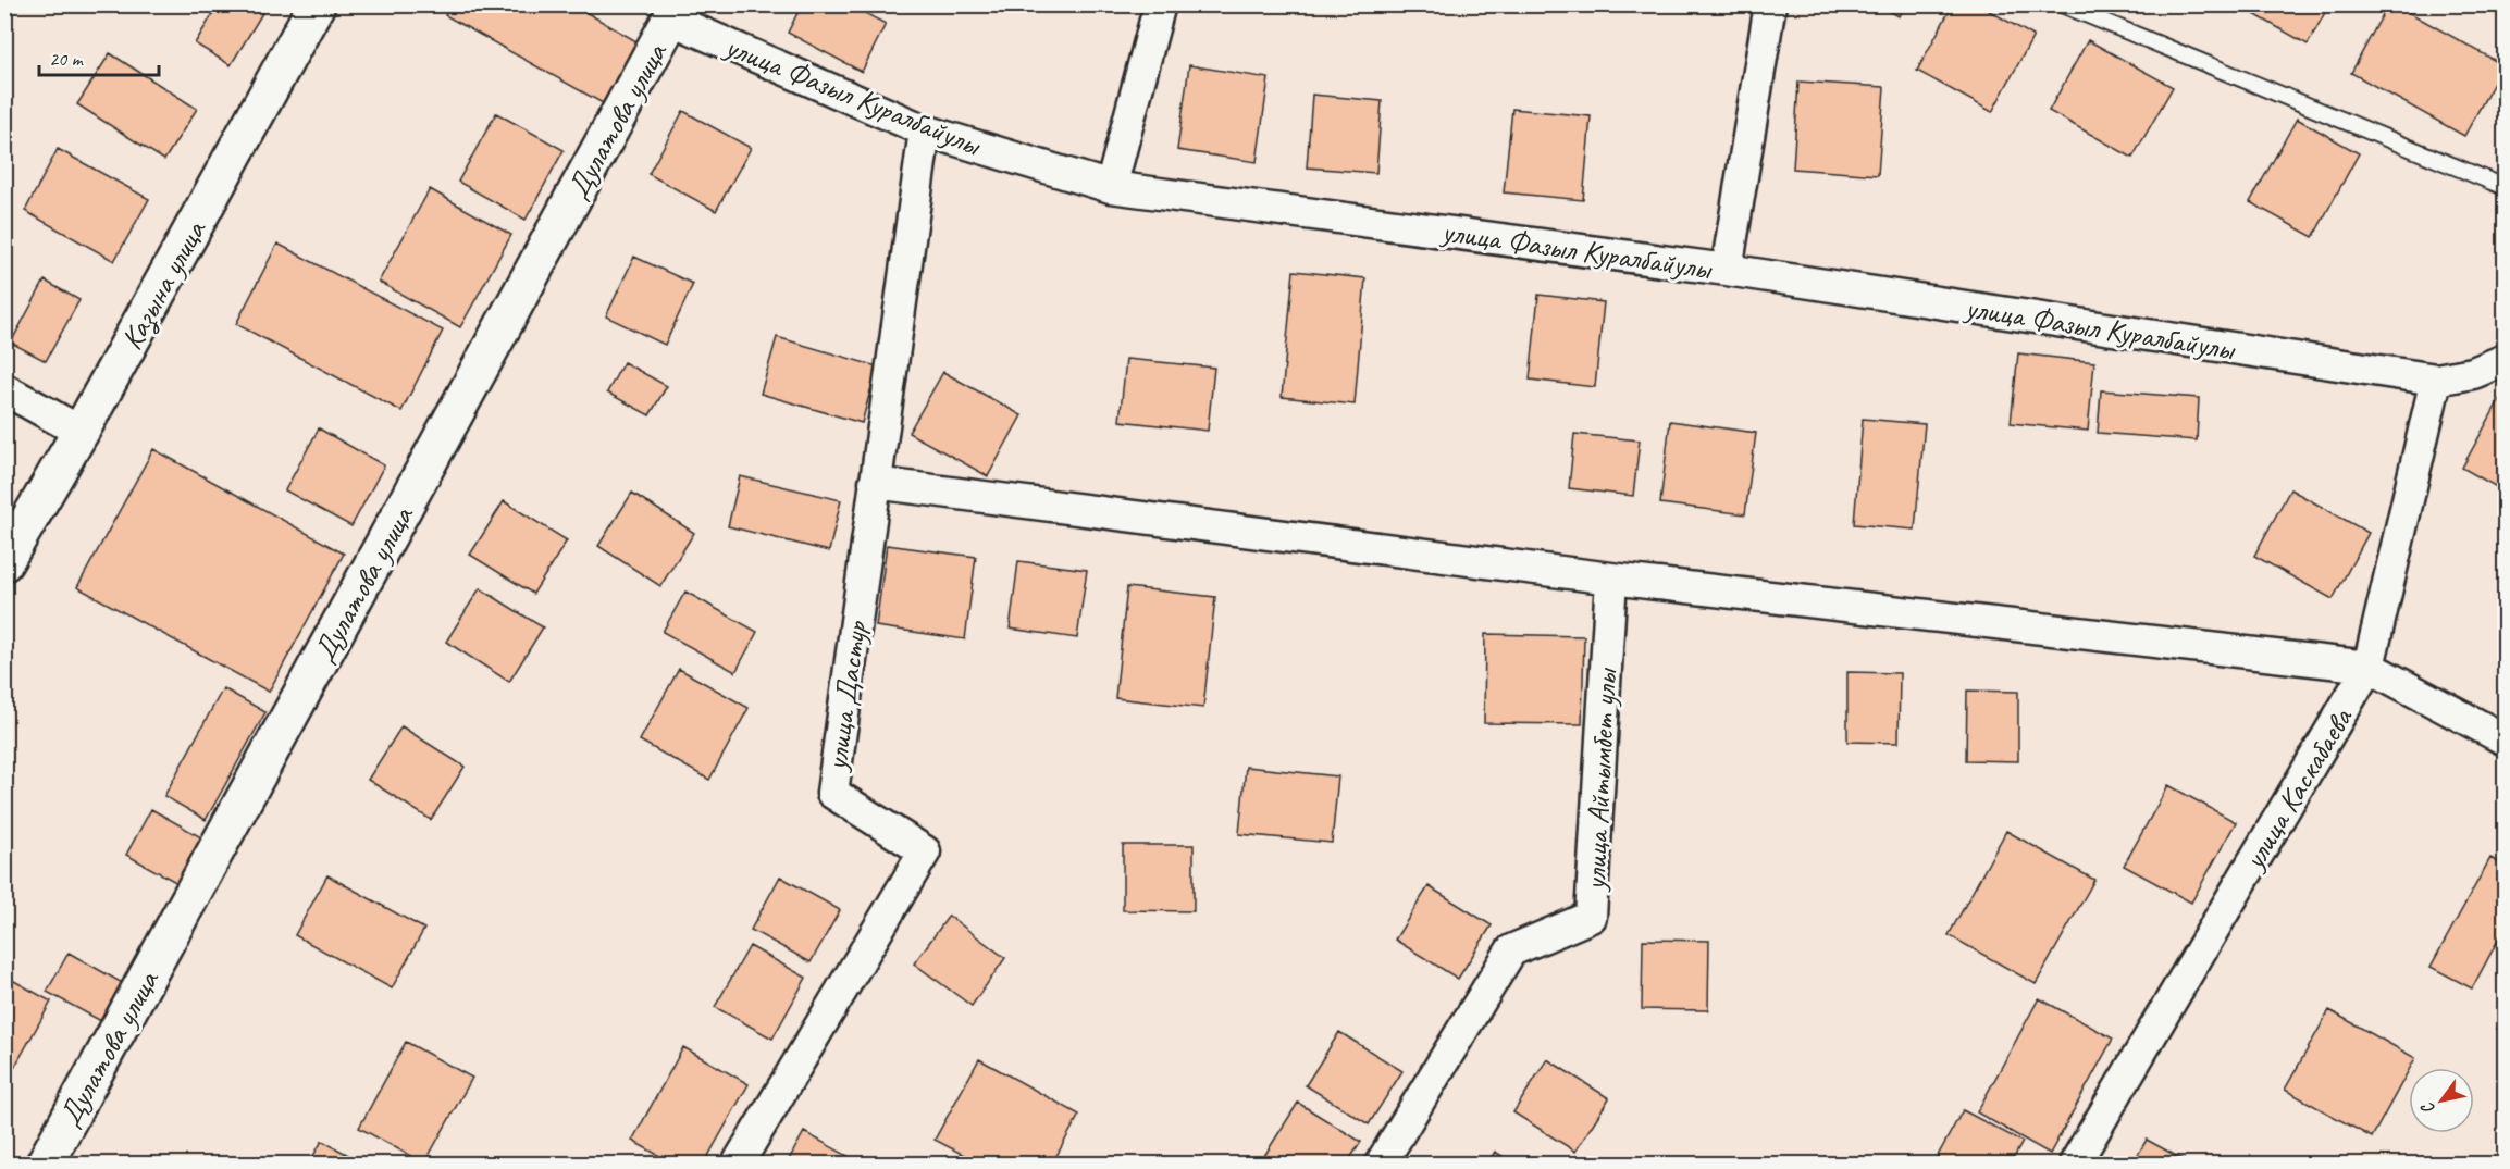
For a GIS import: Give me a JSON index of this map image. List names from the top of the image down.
{
  "streets": {
    "street": [
      "улица Фазыл Куралбайулы",
      "Дулатова улица",
      "Казына улица",
      "улица Дастур",
      "улица Айтымбет улы",
      "улица Каскабаева"
    ]
  },
  "crossings": [
    ["улица Фазыл Куралбайулы", "Дулатова улица"],
    ["улица Фазыл Куралбайулы", "улица Дастур"],
    ["улица Фазыл Куралбайулы", "улица Каскабаева"]
  ],
  "scale_bar": "20 m",
  "north": "bottom left"
}
